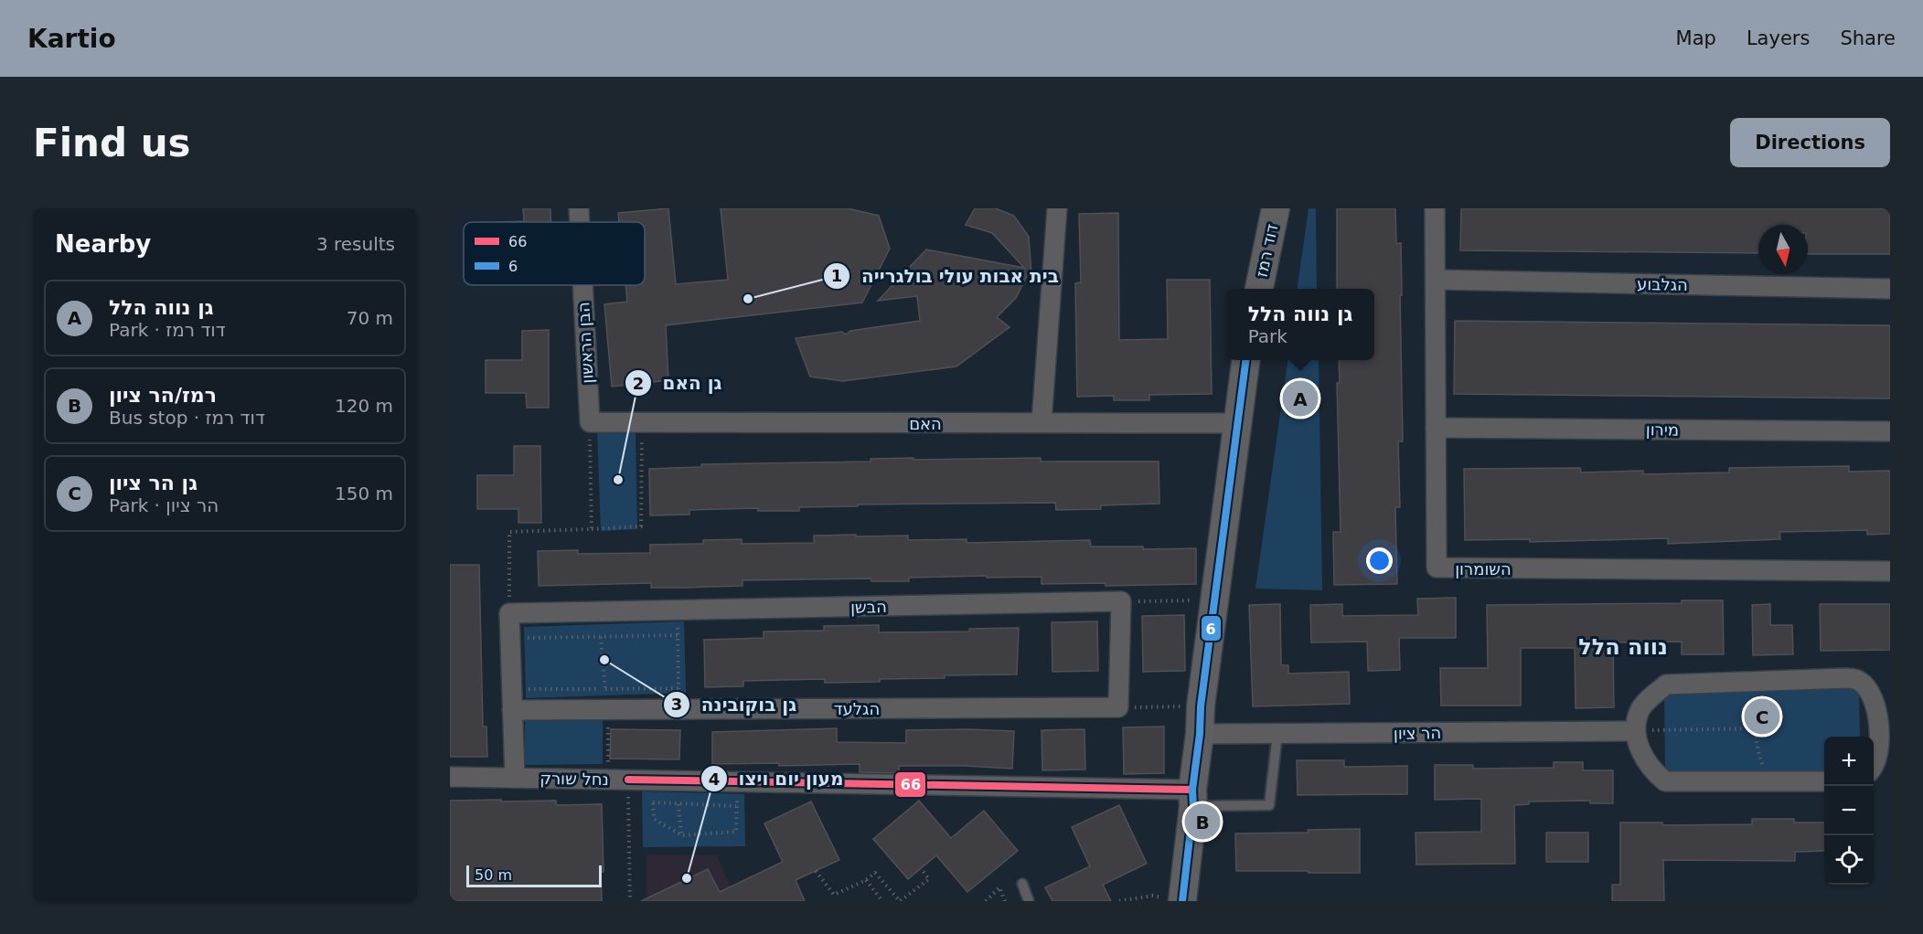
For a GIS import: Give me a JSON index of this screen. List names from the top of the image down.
{
  "streets": {
    "street": [
      "דוד רמז",
      "הגלבוע",
      "הבן הראשון",
      "האם",
      "מירון",
      "השומרון",
      "הבשן",
      "הגלעד",
      "הר ציון",
      "נחל שורק"
    ]
  },
  "crossings": [
    ["הגלבוע", "השומרון"],
    ["הבן הראשון", "האם"],
    ["מירון", "השומרון"]
  ],
  "districts": ["נווה הלל"],
  "places": [
    "בית אבות עולי בולגרייה",
    "גן האם",
    "גן בוקובינה",
    "מעון יום ויצו"
  ],
  "lines": ["transit line 6", "transit line 66"],
  "legend": ["66", "6"],
  "scale_bar": "50 m",
  "north": "bottom",
  "page": {
    "header": "Kartio",
    "nav": ["Map", "Layers", "Share"],
    "buttons": "Directions",
    "title": "Find us",
    "heading": ["Nearby", "3 results"],
    "list": [
      {
        "mark": "A",
        "name": "גן נווה הלל",
        "note": "Park · דוד רמז",
        "value": "70 m"
      },
      {
        "mark": "B",
        "name": "רמז/הר ציון",
        "note": "Bus stop · דוד רמז",
        "value": "120 m"
      },
      {
        "mark": "C",
        "name": "גן הר ציון",
        "note": "Park · הר ציון",
        "value": "150 m"
      }
    ],
    "popup": ["גן נווה הלל", "Park"],
    "pins": ["A", "C", "B"],
    "map_buttons": ["+", "−"],
    "scale": "50 m"
  }
}
